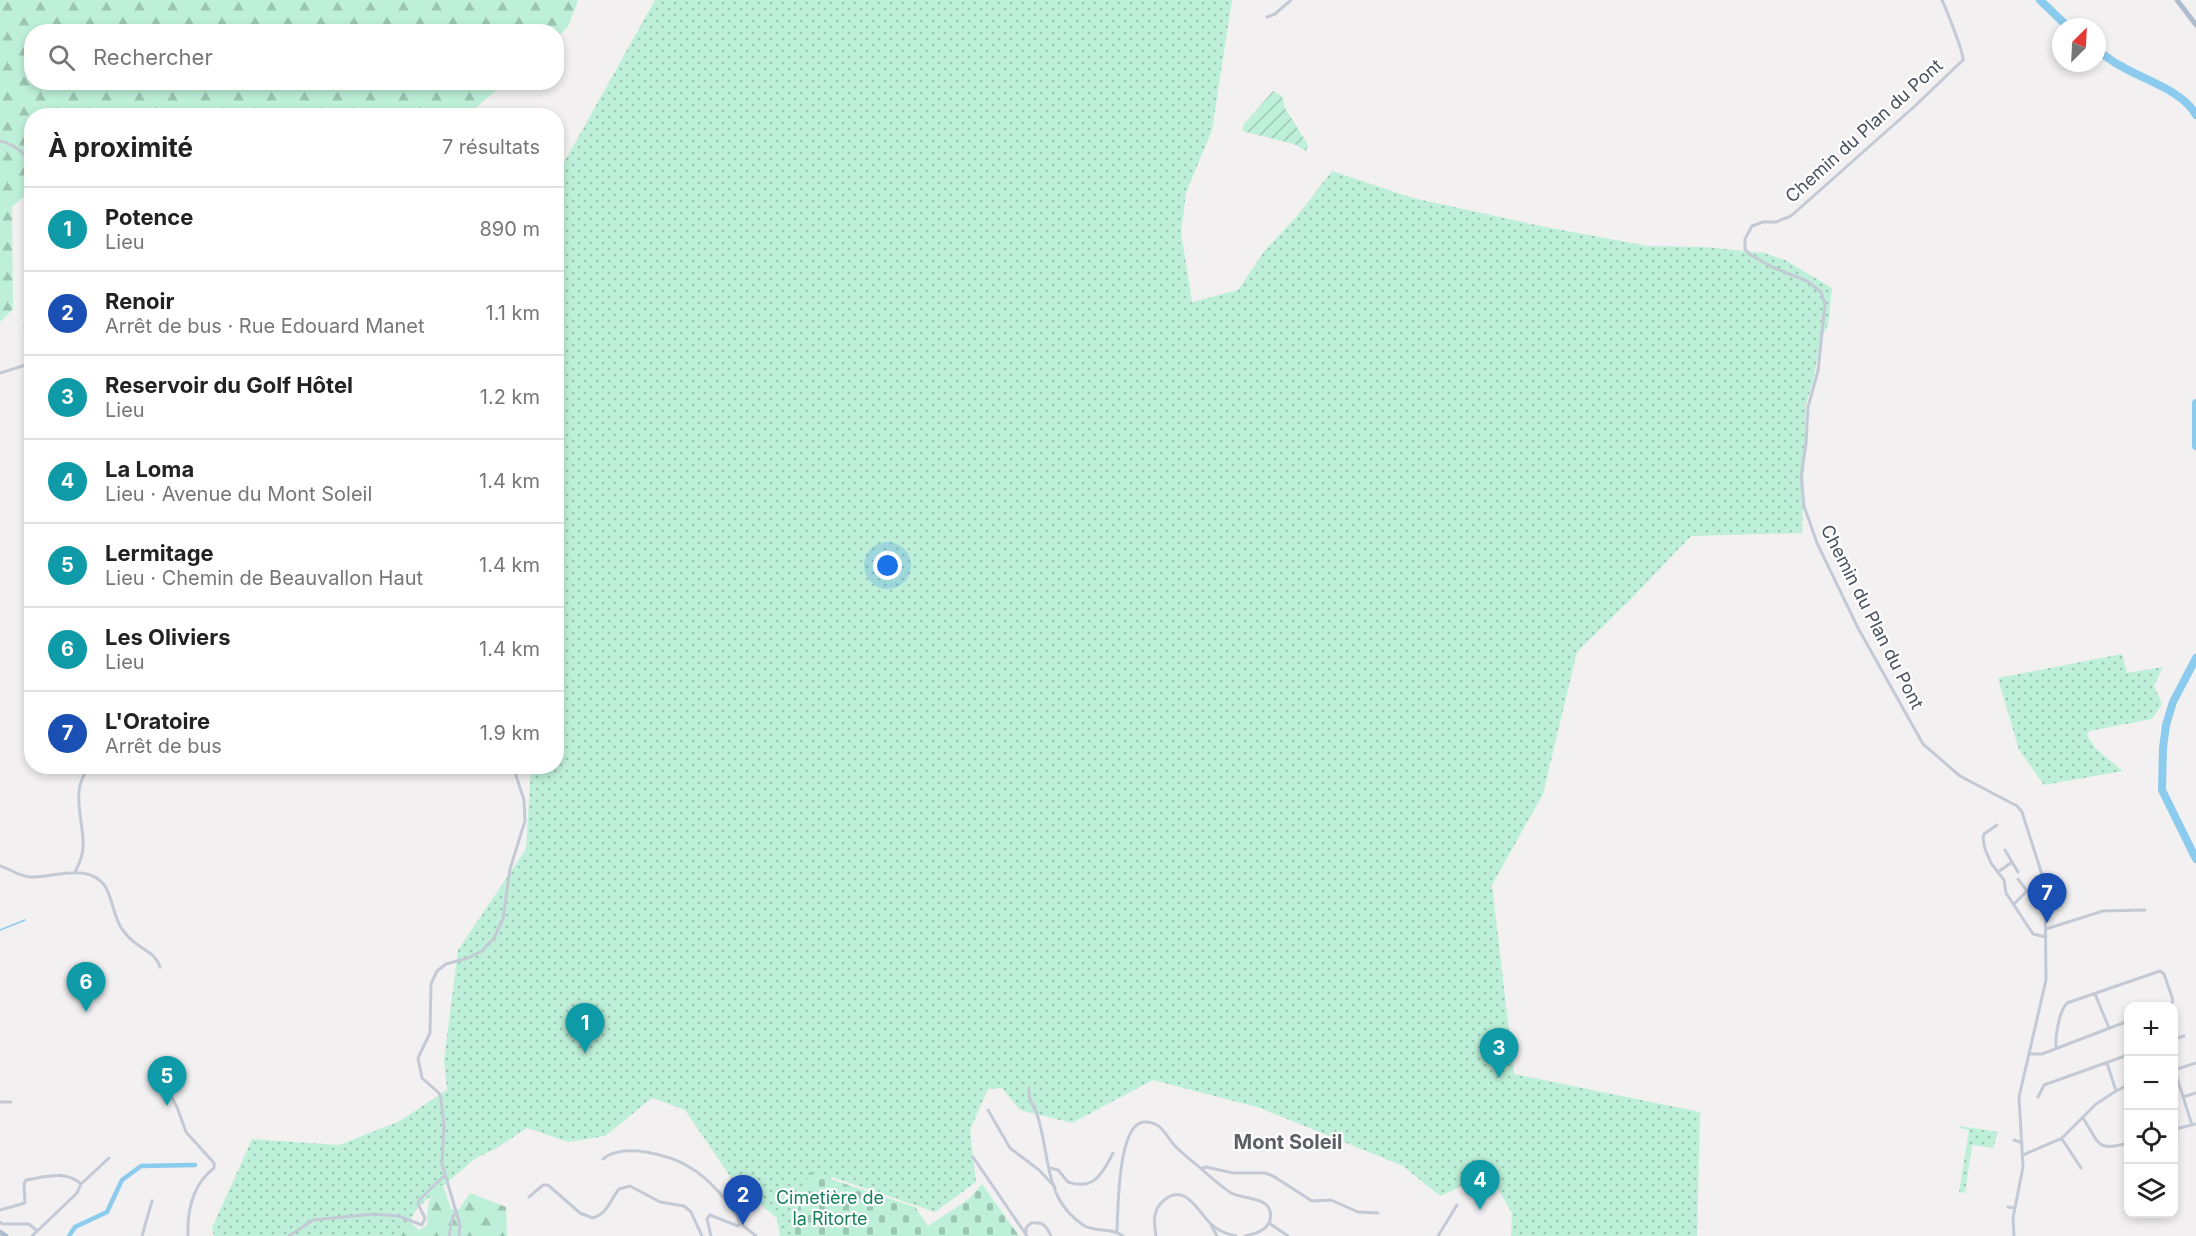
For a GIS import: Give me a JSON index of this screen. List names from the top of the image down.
{
  "streets": {
    "street": ["Chemin du Plan du Pont"]
  },
  "districts": ["Mont Soleil"],
  "parks": ["Cimetière de la Ritorte"],
  "north": "top right",
  "page": {
    "search": "Rechercher",
    "heading": ["À proximité", "7 résultats"],
    "list": [
      {
        "mark": "1",
        "name": "Potence",
        "note": "Lieu",
        "value": "890 m"
      },
      {
        "mark": "2",
        "name": "Renoir",
        "note": "Arrêt de bus · Rue Edouard Manet",
        "value": "1.1 km"
      },
      {
        "mark": "3",
        "name": "Reservoir du Golf Hôtel",
        "note": "Lieu",
        "value": "1.2 km"
      },
      {
        "mark": "4",
        "name": "La Loma",
        "note": "Lieu · Avenue du Mont Soleil",
        "value": "1.4 km"
      },
      {
        "mark": "5",
        "name": "Lermitage",
        "note": "Lieu · Chemin de Beauvallon Haut",
        "value": "1.4 km"
      },
      {
        "mark": "6",
        "name": "Les Oliviers",
        "note": "Lieu",
        "value": "1.4 km"
      },
      {
        "mark": "7",
        "name": "L'Oratoire",
        "note": "Arrêt de bus",
        "value": "1.9 km"
      }
    ],
    "pins": [
      "7",
      "6",
      "1",
      "3",
      "5",
      "4",
      "2"
    ],
    "map_buttons": ["+", "−"]
  }
}
